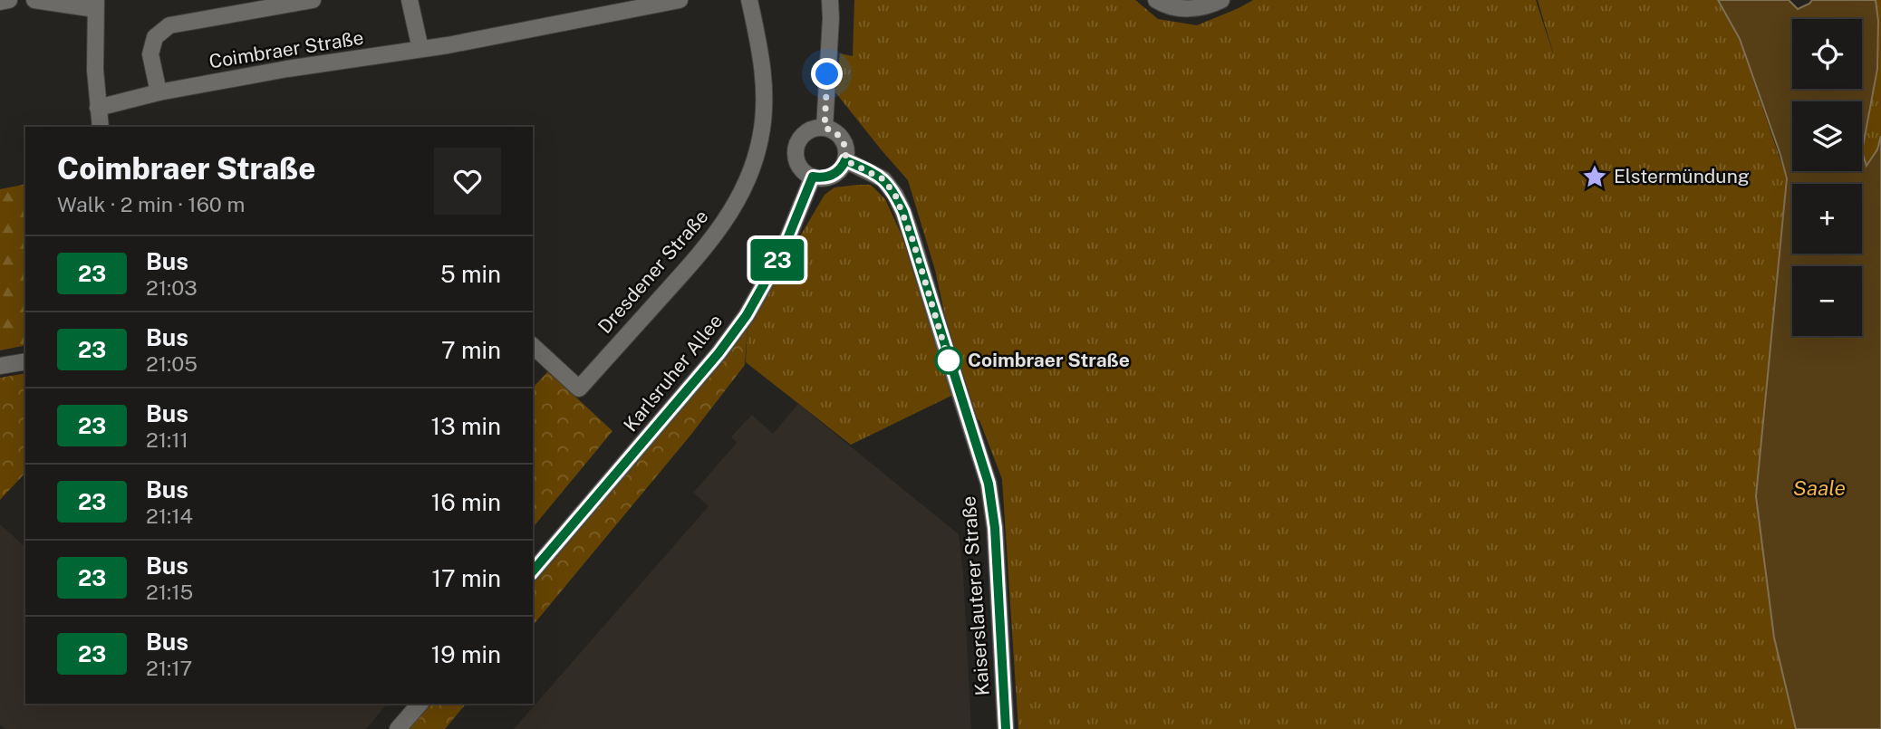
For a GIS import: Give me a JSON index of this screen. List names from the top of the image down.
{
  "streets": {
    "street": [
      "Coimbraer Straße",
      "Dresdener Straße",
      "Karlsruher Allee",
      "Kaiserslauterer Straße"
    ]
  },
  "crossings": [
    ["Karlsruher Allee", "Kaiserslauterer Straße"]
  ],
  "water": ["Saale"],
  "places": {
    "place": ["Elstermündung"],
    "other": ["Coimbraer Straße"]
  },
  "lines": ["bus line 23"],
  "page": {
    "on_map": "23",
    "map_buttons": ["+", "−"],
    "heading": ["Coimbraer Straße", "Walk · 2 min · 160 m"],
    "list": [
      {
        "mark": "23",
        "name": "Bus",
        "note": "21:03",
        "value": "5 min"
      },
      {
        "mark": "23",
        "name": "Bus",
        "note": "21:05",
        "value": "7 min"
      },
      {
        "mark": "23",
        "name": "Bus",
        "note": "21:11",
        "value": "13 min"
      },
      {
        "mark": "23",
        "name": "Bus",
        "note": "21:14",
        "value": "16 min"
      },
      {
        "mark": "23",
        "name": "Bus",
        "note": "21:15",
        "value": "17 min"
      },
      {
        "mark": "23",
        "name": "Bus",
        "note": "21:17",
        "value": "19 min"
      }
    ]
  }
}
